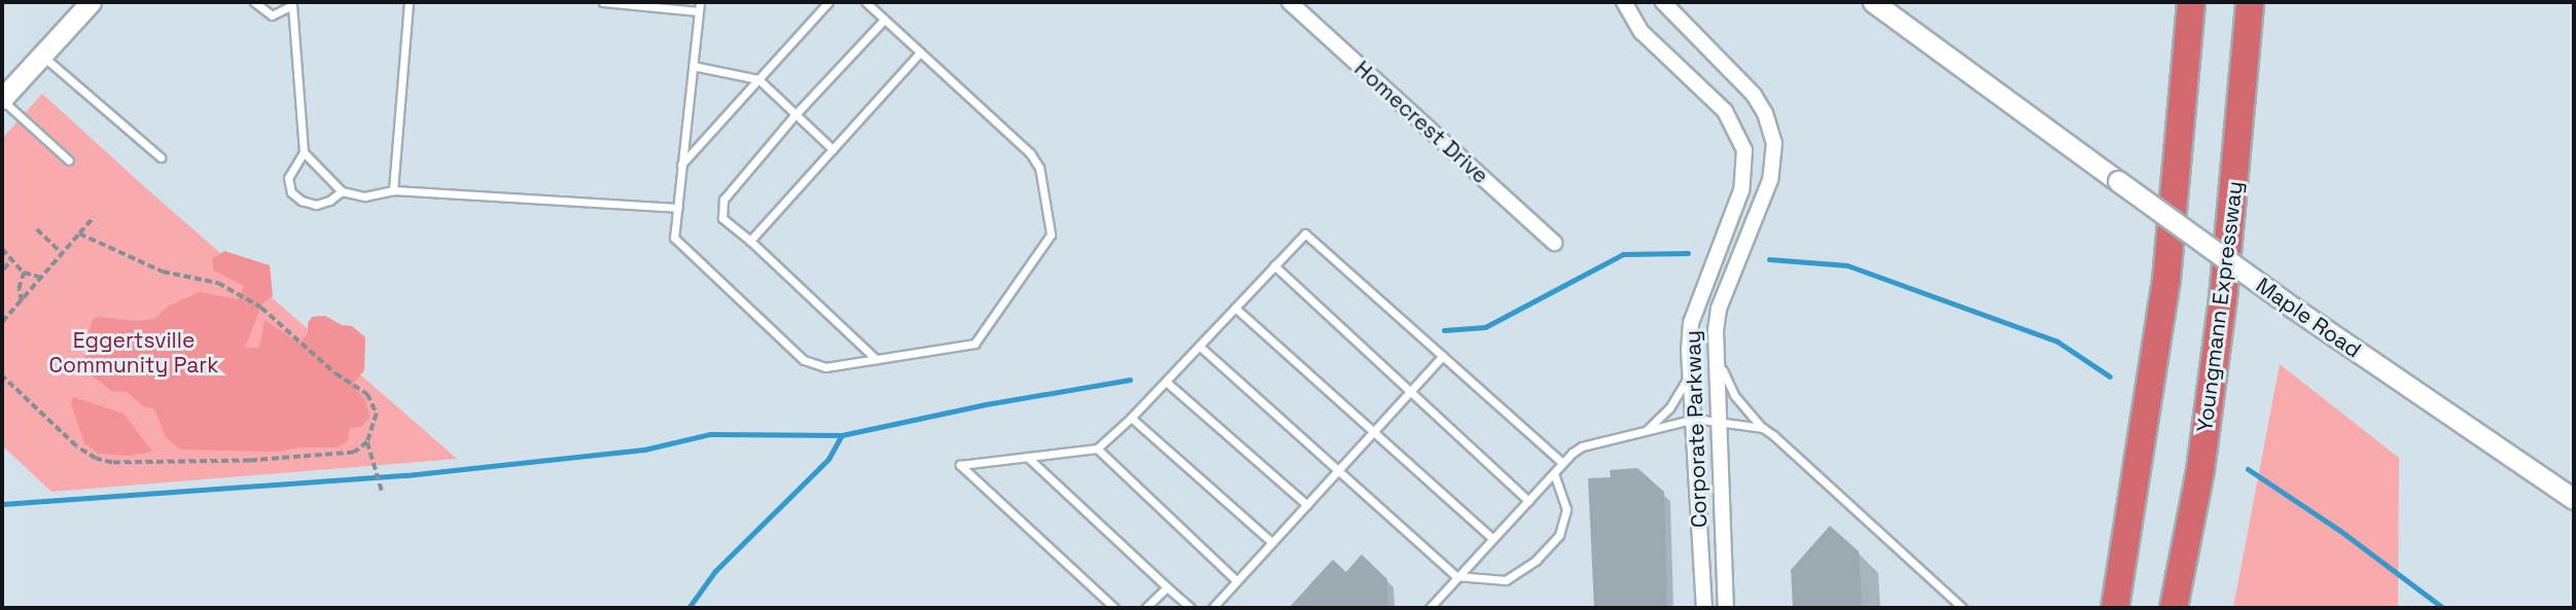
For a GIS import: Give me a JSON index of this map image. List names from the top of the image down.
{
  "streets": {
    "highway": ["Youngmann Expressway"],
    "main road": ["Maple Road"],
    "street": ["Homecrest Drive", "Corporate Parkway"]
  },
  "parks": ["Eggertsville Community Park"]
}
